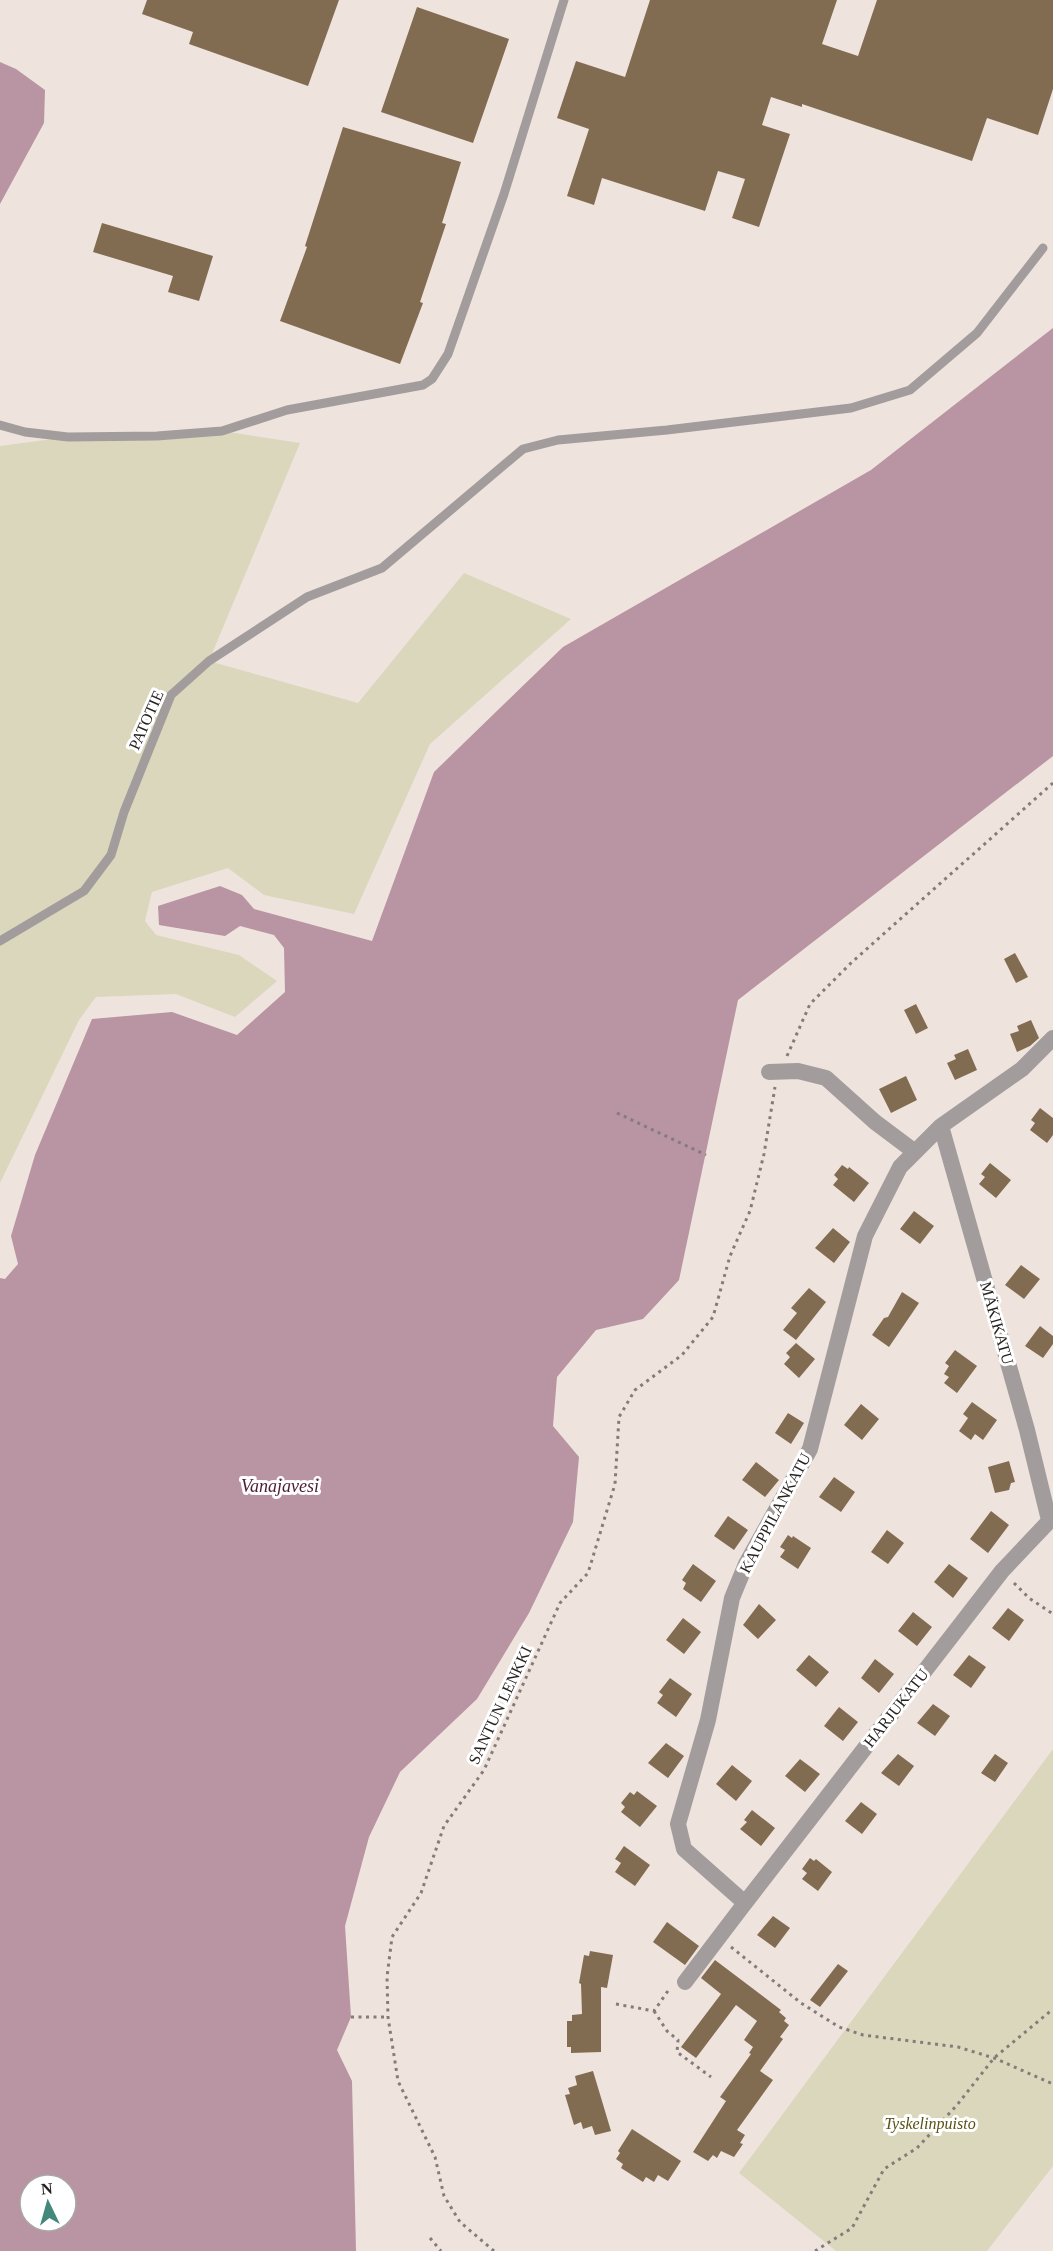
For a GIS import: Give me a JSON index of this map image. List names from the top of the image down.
{
  "streets": {
    "street": ["MÄKIKATU", "KAUPPILANKATU", "HARJUKATU"],
    "lane": ["PATOTIE"],
    "path": ["SANTUN LENKKI"]
  },
  "crossings": [
    ["MÄKIKATU", "KAUPPILANKATU"],
    ["MÄKIKATU", "HARJUKATU"],
    ["KAUPPILANKATU", "HARJUKATU"]
  ],
  "water": ["Vanajavesi"],
  "parks": ["Tyskelinpuisto"],
  "north": "top"
}
